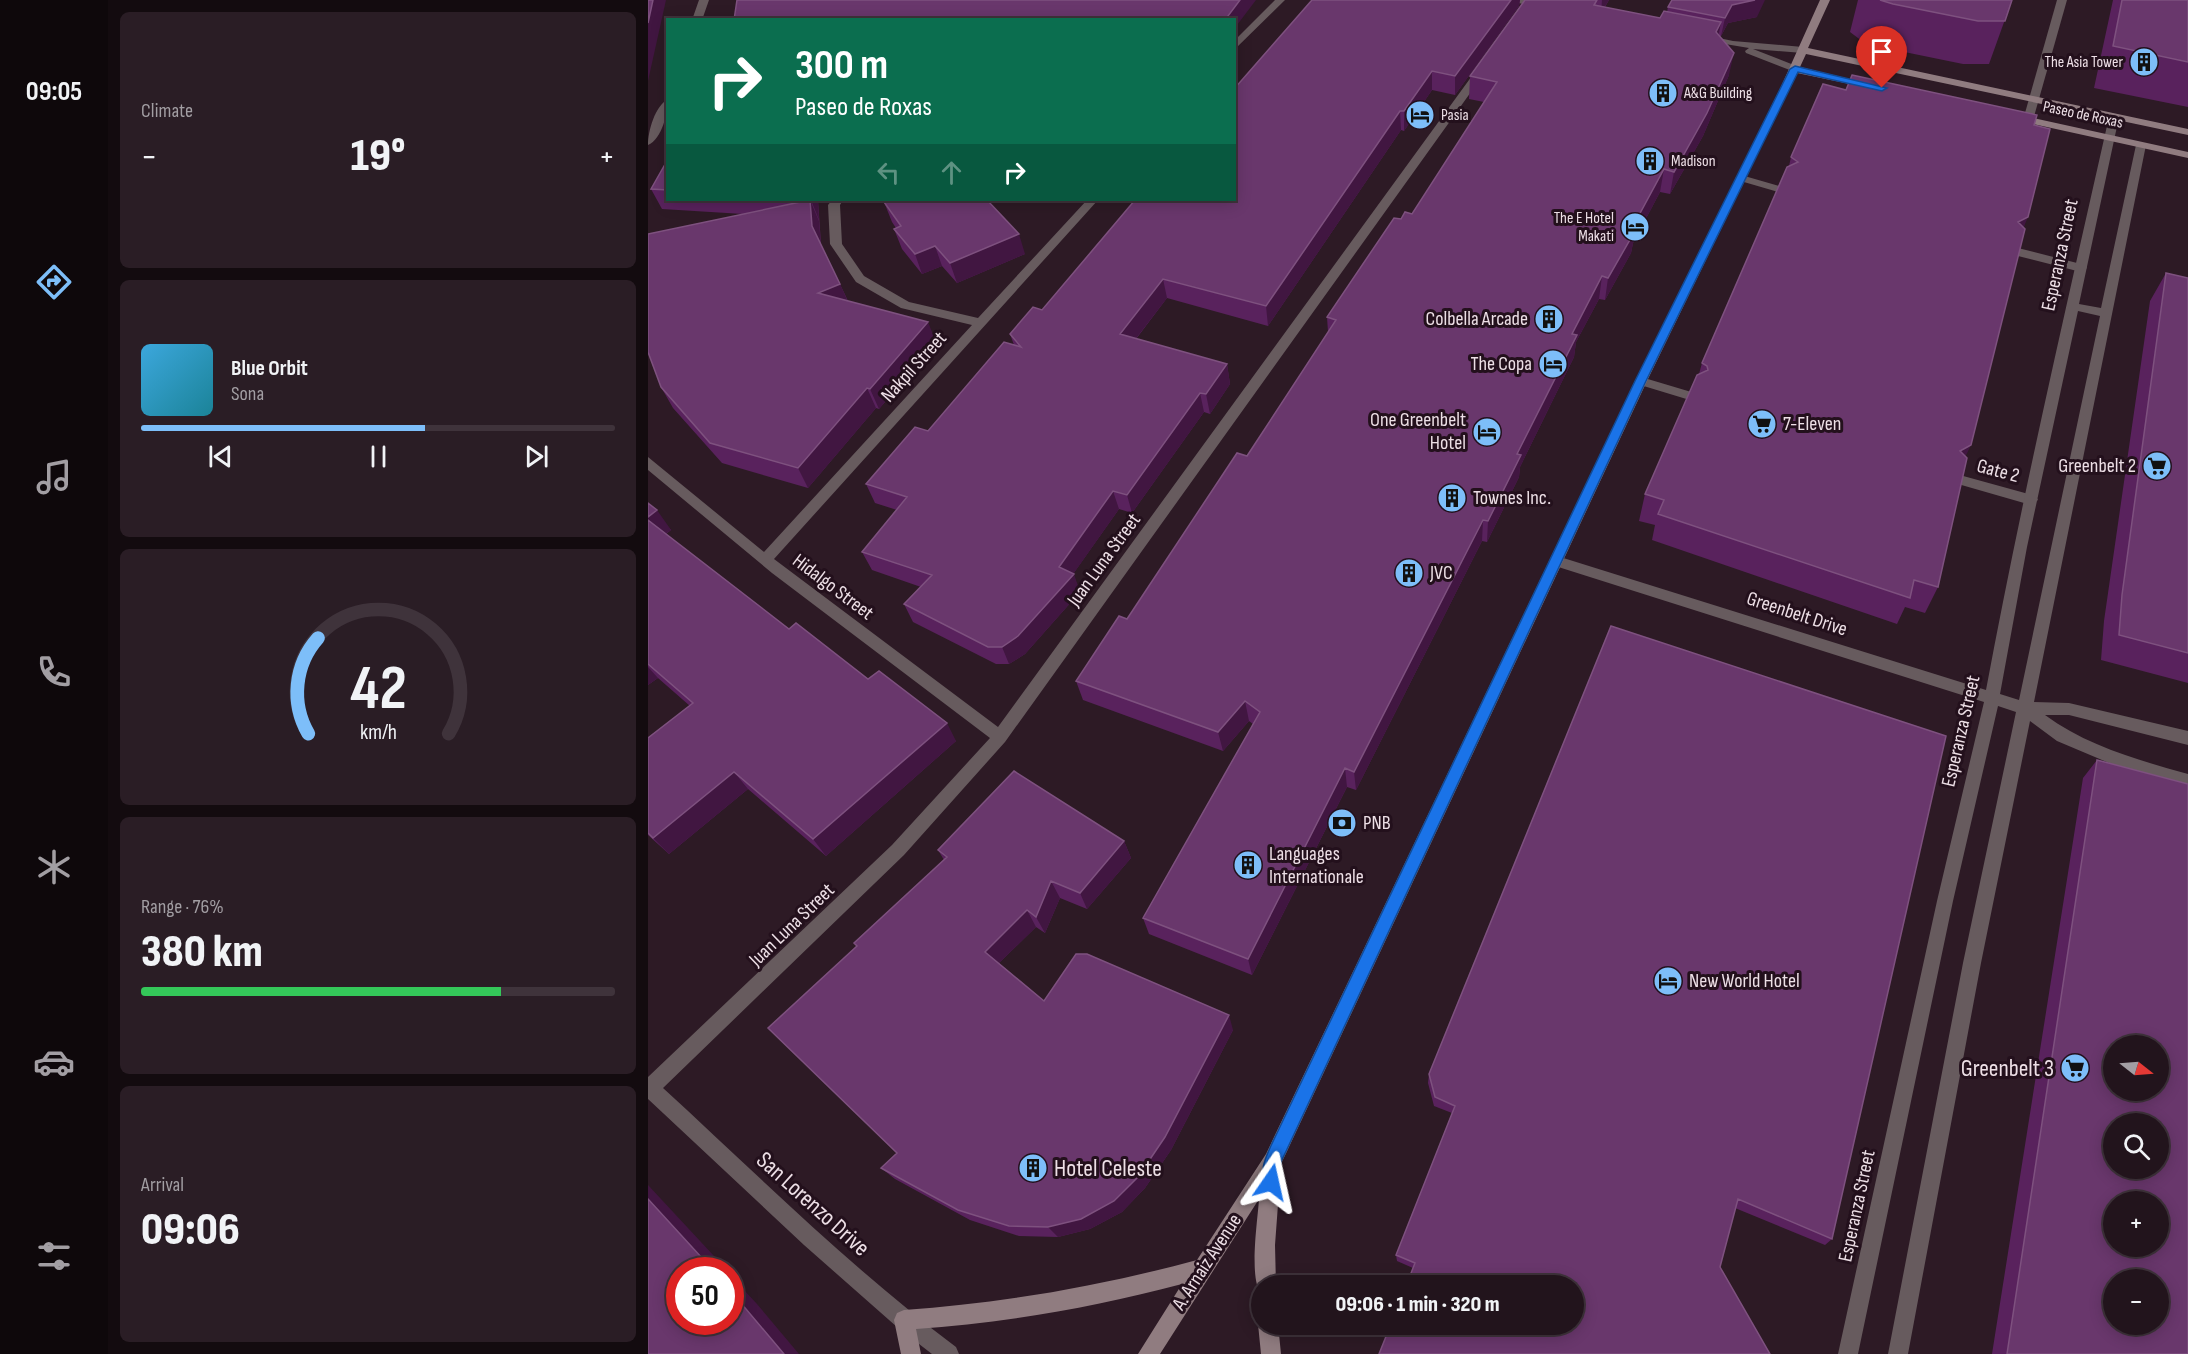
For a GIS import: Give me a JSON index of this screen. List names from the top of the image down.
{
  "streets": {
    "main road": ["Paseo de Roxas", "A. Arnaiz Avenue"],
    "street": [
      "Esperanza Street",
      "Nakpil Street",
      "Gate 2",
      "Juan Luna Street",
      "Hidalgo Street",
      "Greenbelt Drive",
      "San Lorenzo Drive"
    ]
  },
  "crossings": [
    ["Paseo de Roxas", "Esperanza Street"],
    ["Paseo de Roxas", "A. Arnaiz Avenue"],
    ["Esperanza Street", "Gate 2"],
    ["Esperanza Street", "Greenbelt Drive"],
    ["Nakpil Street", "Hidalgo Street"],
    ["Juan Luna Street", "Hidalgo Street"],
    ["Juan Luna Street", "San Lorenzo Drive"],
    ["Greenbelt Drive", "A. Arnaiz Avenue"]
  ],
  "places": {
    "building": [
      "The Asia Tower",
      "A&G Building",
      "Madison",
      "Colbella Arcade",
      "Townes Inc.",
      "JVC",
      "Languages Internationale",
      "Hotel Celeste"
    ],
    "hotel": [
      "Pasia",
      "The E Hotel Makati",
      "The Copa",
      "One Greenbelt Hotel",
      "New World Hotel"
    ],
    "supermarket": ["7-Eleven", "Greenbelt 2", "Greenbelt 3"],
    "bank": ["PNB"]
  },
  "north": "right",
  "page": {
    "tabs": "09:05",
    "tile": [
      "Climate",
      ["Range · 76%", "380 km"],
      ["Arrival", "09:06"]
    ],
    "turn": ["300 m", "Paseo de Roxas"],
    "heat": ["−", "19°", "+"],
    "song": ["Blue Orbit", "Sona"],
    "map_buttons": ["+", "−"],
    "limit": "50",
    "trip": "09:06 · 1 min · 320 m",
    "gauge": ["42", "km/h"]
  }
}
